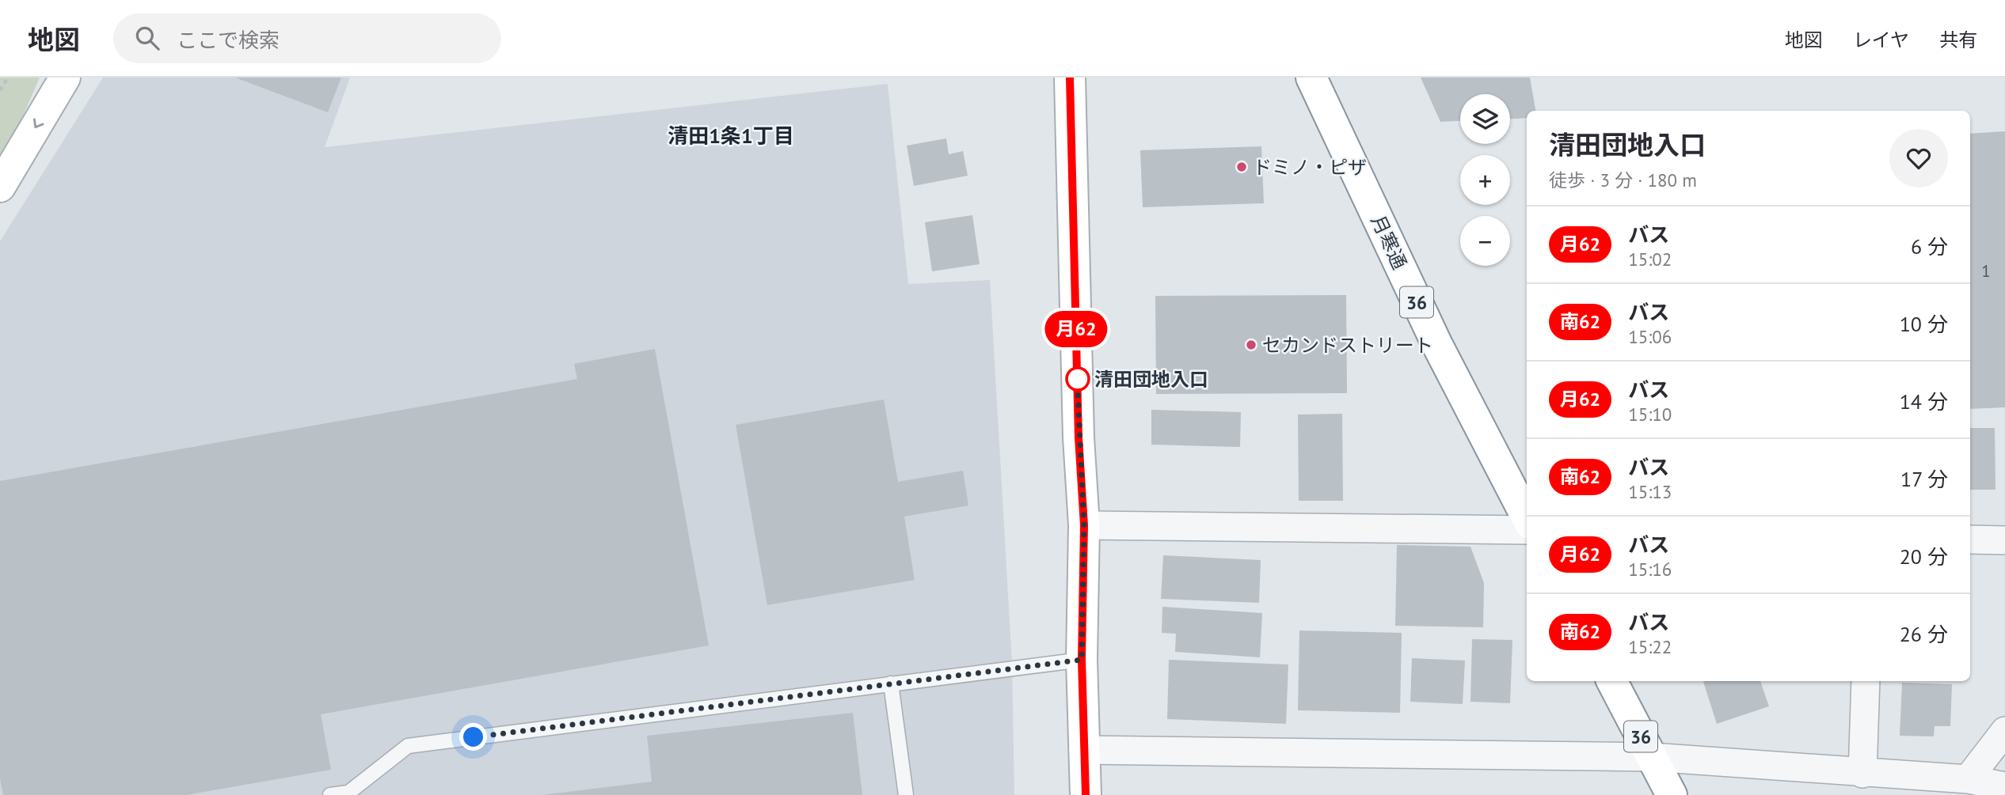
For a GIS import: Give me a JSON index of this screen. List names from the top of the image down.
{
  "streets": {
    "main road": ["月寒通", "36"]
  },
  "districts": ["清田1条1丁目"],
  "places": ["ドミノ・ピザ", "セカンドストリート", "清田団地入口"],
  "lines": ["bus line 月62"],
  "house_numbers": ["1"],
  "page": {
    "header": "地図",
    "search": "ここで検索",
    "nav": ["地図", "レイヤ", "共有"],
    "on_map": "月62",
    "map_buttons": ["+", "−"],
    "heading": ["清田団地入口", "徒歩 · 3 分 · 180 m"],
    "list": [
      {
        "mark": "月62",
        "name": "バス",
        "note": "15:02",
        "value": "6 分"
      },
      {
        "mark": "南62",
        "name": "バス",
        "note": "15:06",
        "value": "10 分"
      },
      {
        "mark": "月62",
        "name": "バス",
        "note": "15:10",
        "value": "14 分"
      },
      {
        "mark": "南62",
        "name": "バス",
        "note": "15:13",
        "value": "17 分"
      },
      {
        "mark": "月62",
        "name": "バス",
        "note": "15:16",
        "value": "20 分"
      },
      {
        "mark": "南62",
        "name": "バス",
        "note": "15:22",
        "value": "26 分"
      }
    ]
  }
}
